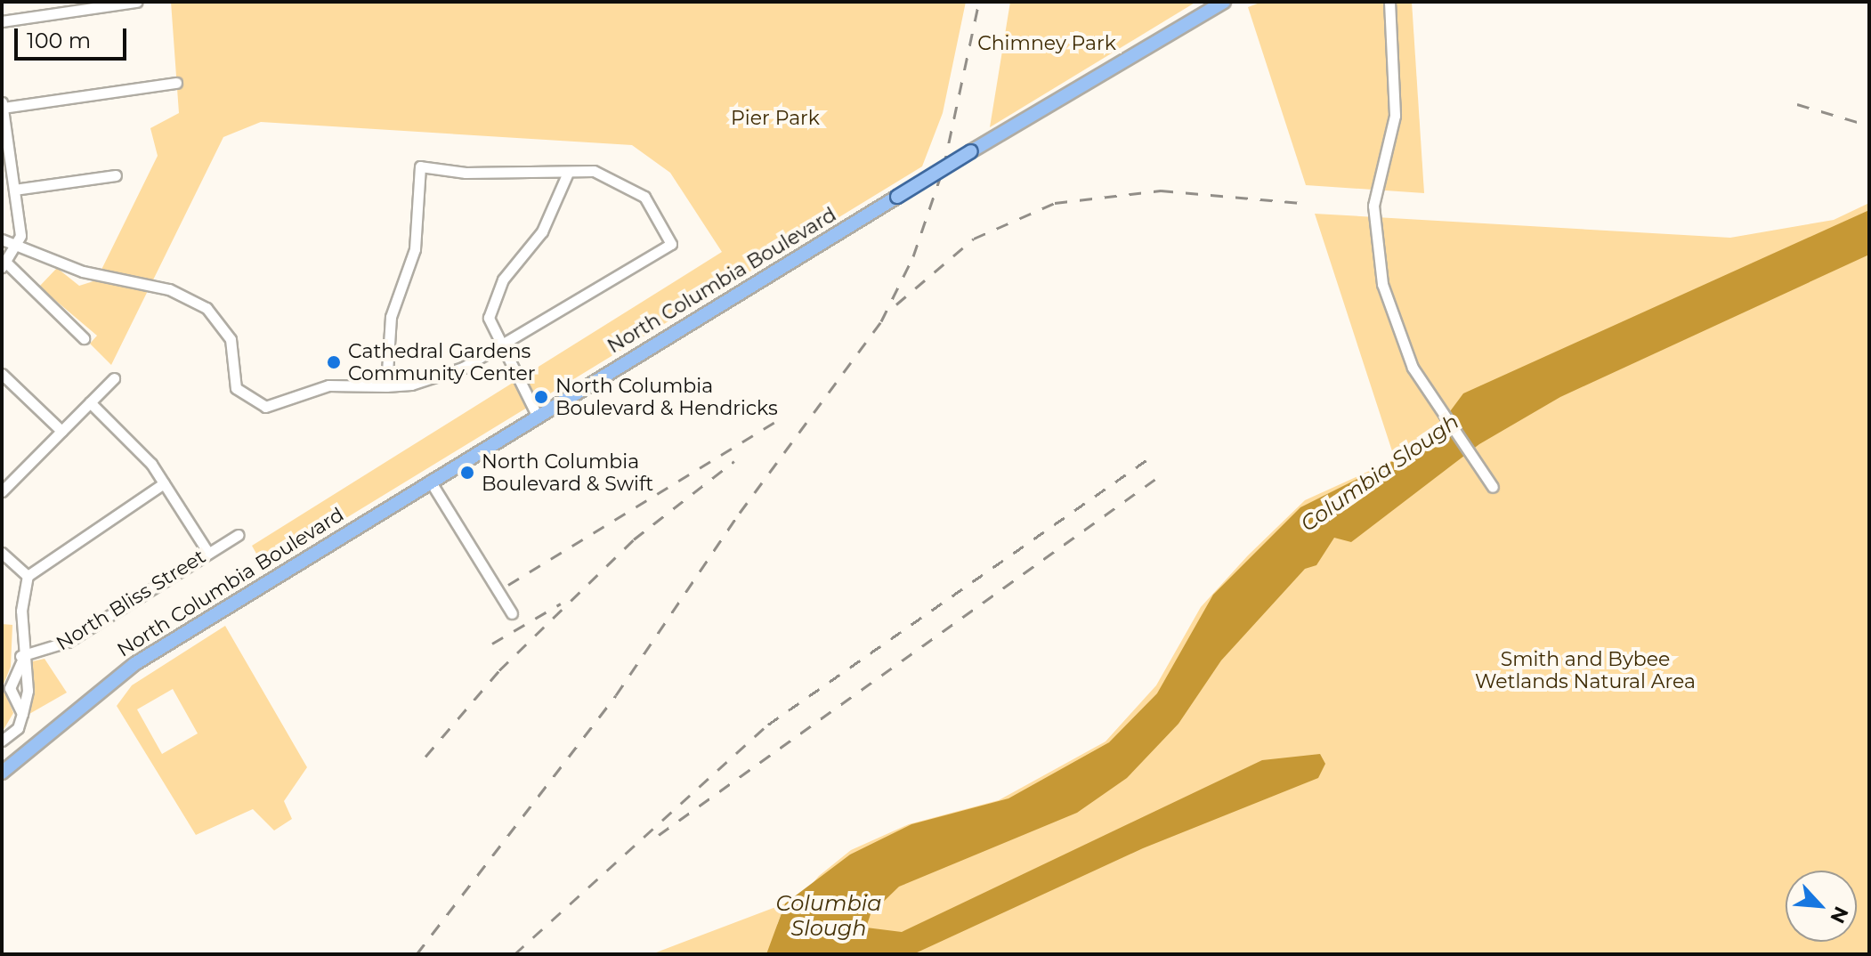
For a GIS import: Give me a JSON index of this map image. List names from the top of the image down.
{
  "streets": {
    "main road": ["North Columbia Boulevard"],
    "street": ["North Bliss Street"]
  },
  "water": ["Columbia Slough"],
  "parks": ["Chimney Park", "Pier Park", "Smith and Bybee Wetlands Natural Area"],
  "places": ["Cathedral Gardens Community Center", "North Columbia Boulevard & Hendricks", "North Columbia Boulevard & Swift"],
  "scale_bar": "100 m",
  "north": "bottom right"
}
